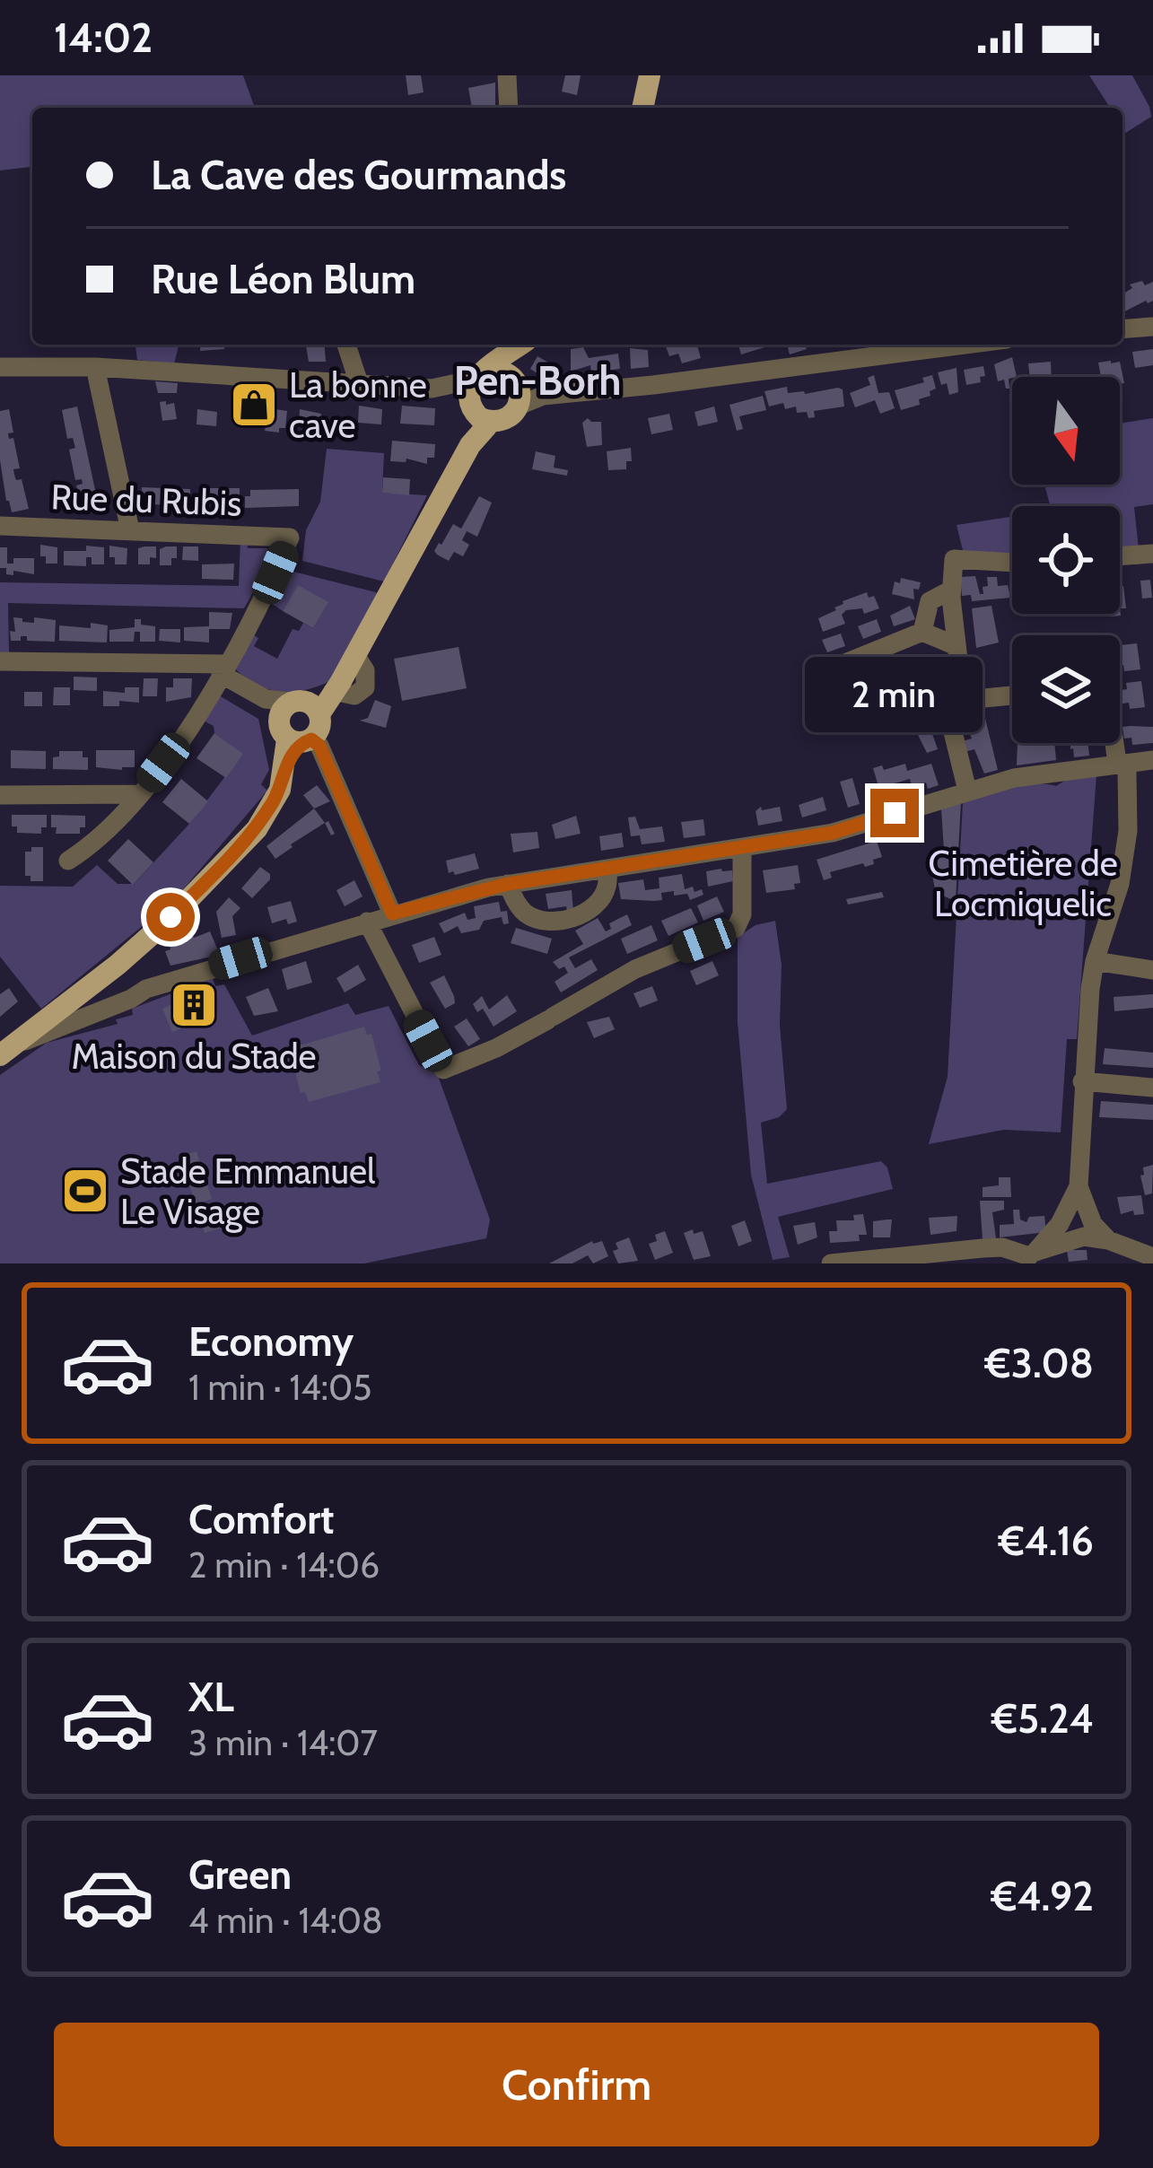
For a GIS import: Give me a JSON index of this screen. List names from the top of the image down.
{
  "streets": {
    "street": ["Rue du Rubis"]
  },
  "districts": ["Pen-Borh"],
  "parks": ["Cimetière de Locmiquelic"],
  "places": {
    "shop": ["La bonne cave"],
    "building": ["Maison du Stade"],
    "sports": ["Stade Emmanuel Le Visage"]
  },
  "north": "bottom",
  "page": {
    "status": "14:02",
    "banner": ["La Cave des Gourmands", "Rue Léon Blum"],
    "bubble": "2 min",
    "list": [
      {
        "name": "Economy",
        "note": "1 min · 14:05",
        "value": "€3.08"
      },
      {
        "name": "Comfort",
        "note": "2 min · 14:06",
        "value": "€4.16"
      },
      {
        "name": "XL",
        "note": "3 min · 14:07",
        "value": "€5.24"
      },
      {
        "name": "Green",
        "note": "4 min · 14:08",
        "value": "€4.92"
      }
    ],
    "buttons": "Confirm"
  }
}
